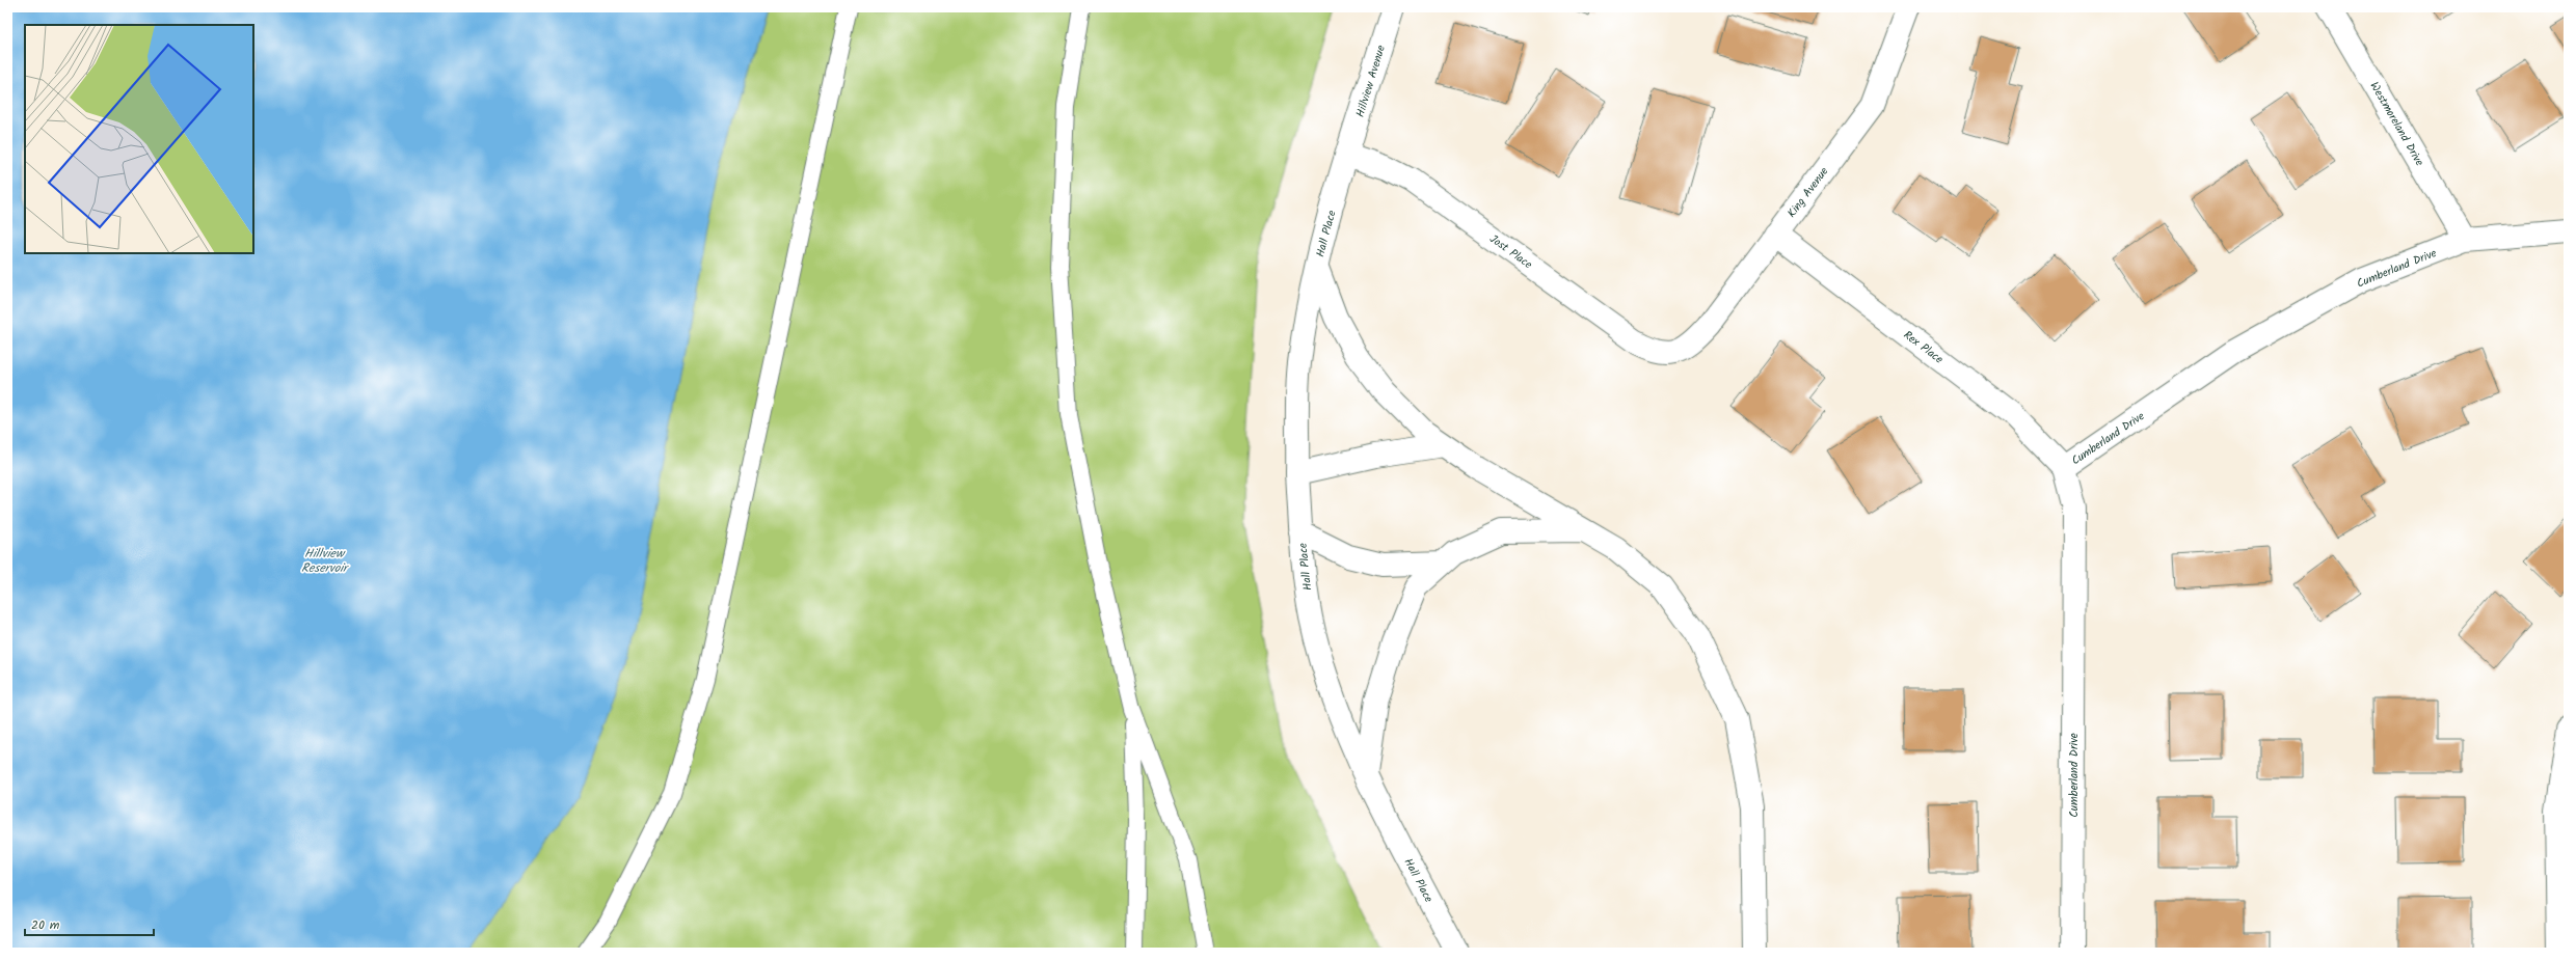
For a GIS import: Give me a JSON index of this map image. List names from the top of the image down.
{
  "streets": {
    "street": [
      "Hillview Avenue",
      "Westmoreland Drive",
      "King Avenue",
      "Hall Place",
      "Jost Place",
      "Cumberland Drive",
      "Rex Place"
    ]
  },
  "crossings": [
    ["Hillview Avenue", "Hall Place"],
    ["Hillview Avenue", "Jost Place"],
    ["Westmoreland Drive", "Cumberland Drive"],
    ["King Avenue", "Jost Place"],
    ["King Avenue", "Rex Place"],
    ["Hall Place", "Jost Place"],
    ["Cumberland Drive", "Rex Place"]
  ],
  "water": ["Hillview Reservoir"],
  "scale_bar": "20 m"
}
